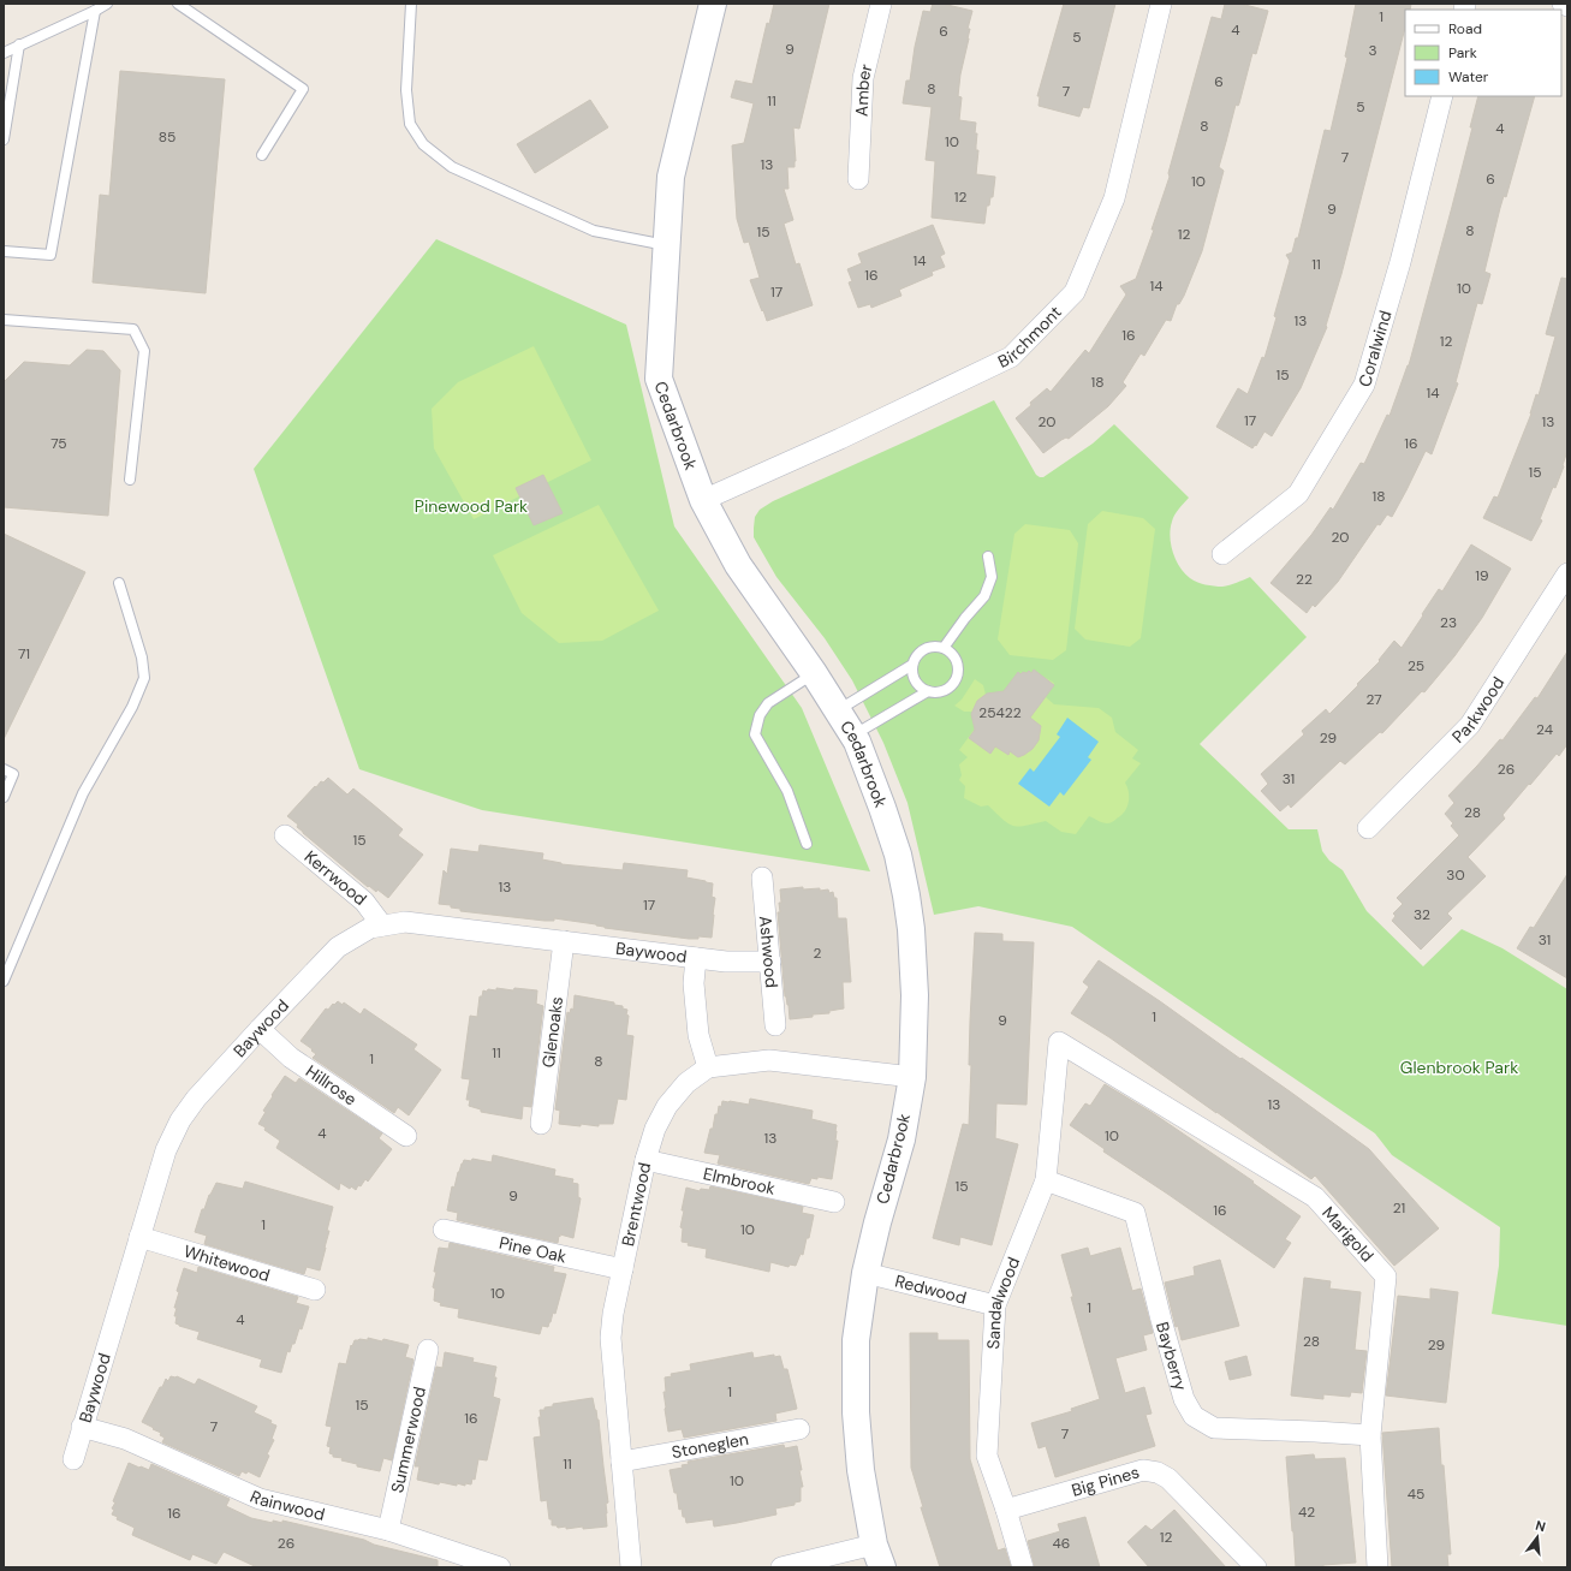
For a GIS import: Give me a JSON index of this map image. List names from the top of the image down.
{
  "streets": {
    "street": [
      "Amber",
      "Birchmont",
      "Coralwind",
      "Cedarbrook",
      "Parkwood",
      "Kerrwood",
      "Baywood",
      "Ashwood",
      "Glenoaks",
      "Hillrose",
      "Elmbrook",
      "Brentwood",
      "Marigold",
      "Pine Oak",
      "Whitewood",
      "Redwood",
      "Sandalwood",
      "Bayberry",
      "Summerwood",
      "Stoneglen",
      "Big Pines",
      "Rainwood"
    ]
  },
  "crossings": [
    ["Birchmont", "Cedarbrook"],
    ["Cedarbrook", "Brentwood"],
    ["Cedarbrook", "Redwood"],
    ["Kerrwood", "Baywood"],
    ["Baywood", "Ashwood"],
    ["Baywood", "Glenoaks"],
    ["Baywood", "Hillrose"],
    ["Baywood", "Brentwood"],
    ["Baywood", "Whitewood"],
    ["Baywood", "Rainwood"],
    ["Elmbrook", "Brentwood"],
    ["Brentwood", "Pine Oak"],
    ["Brentwood", "Stoneglen"],
    ["Marigold", "Sandalwood"],
    ["Marigold", "Bayberry"],
    ["Redwood", "Sandalwood"],
    ["Sandalwood", "Bayberry"],
    ["Sandalwood", "Big Pines"],
    ["Summerwood", "Rainwood"]
  ],
  "parks": ["Pinewood Park", "Glenbrook Park"],
  "house_numbers": [
    "1",
    "4",
    "6",
    "5",
    "9",
    "3",
    "6",
    "8",
    "7",
    "11",
    "5",
    "8",
    "4",
    "85",
    "10",
    "7",
    "13",
    "6",
    "10",
    "12",
    "9",
    "8",
    "15",
    "12",
    "14",
    "11",
    "16",
    "14",
    "10",
    "17",
    "13",
    "16",
    "12",
    "15",
    "18",
    "14",
    "17",
    "20",
    "13",
    "75",
    "16",
    "15",
    "18",
    "20",
    "19",
    "22",
    "23",
    "71",
    "25",
    "27",
    "25422",
    "24",
    "29",
    "26",
    "31",
    "28",
    "15",
    "30",
    "13",
    "17",
    "32",
    "31",
    "2",
    "1",
    "9",
    "11",
    "1",
    "8",
    "13",
    "4",
    "10",
    "13",
    "15",
    "9",
    "21",
    "16",
    "1",
    "10",
    "10",
    "1",
    "4",
    "28",
    "29",
    "1",
    "15",
    "16",
    "7",
    "7",
    "11",
    "10",
    "45",
    "42",
    "16",
    "12",
    "26",
    "46"
  ],
  "legend": ["Road", "Park", "Water"],
  "north": "top"
}
